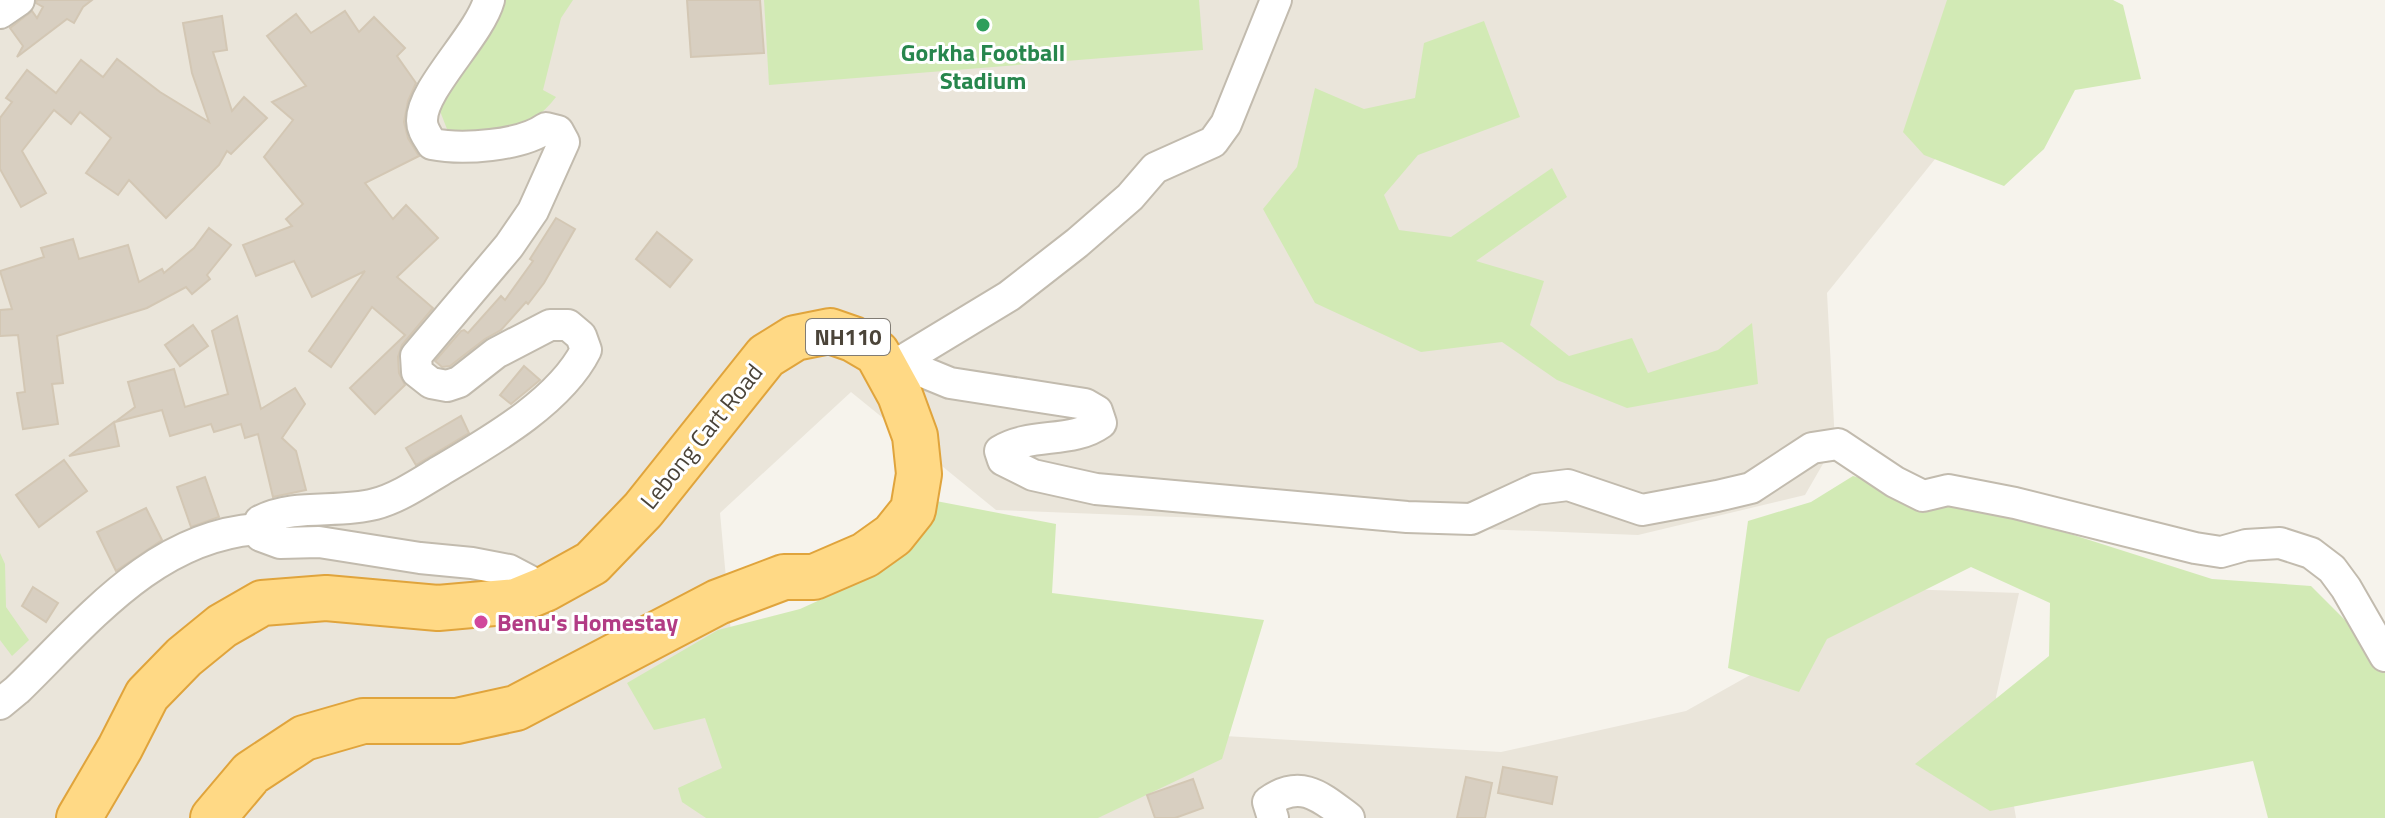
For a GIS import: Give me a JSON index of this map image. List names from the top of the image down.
{
  "streets": {
    "highway": ["NH110", "Lebong Cart Road"]
  },
  "crossings": [
    ["NH110", "Lebong Cart Road"]
  ],
  "places": ["Gorkha Football Stadium", "Benu's Homestay"]
}
